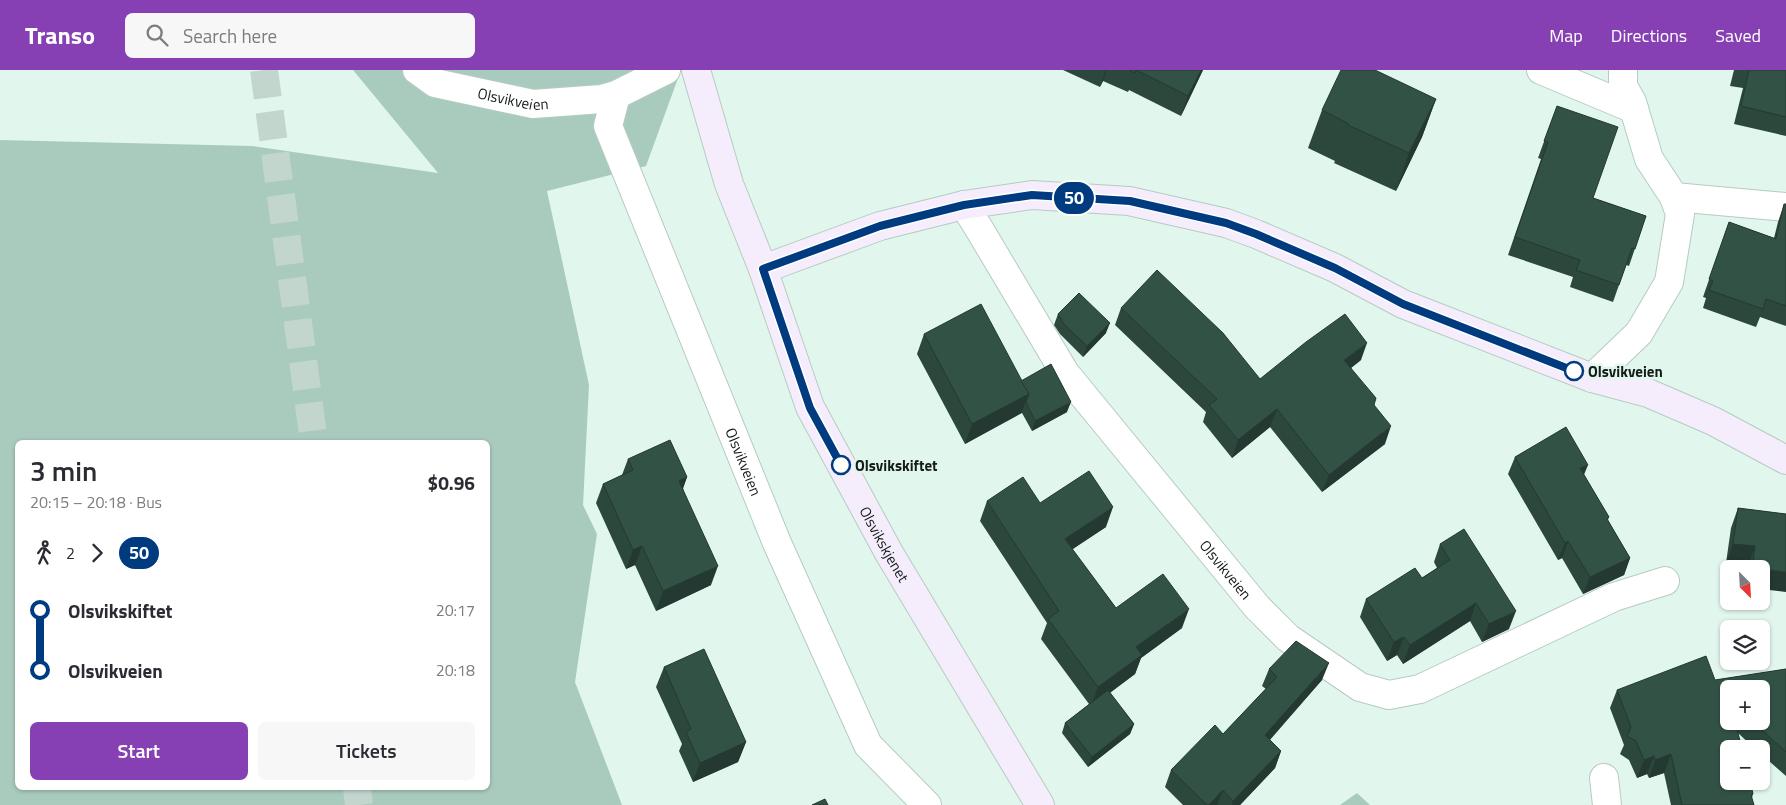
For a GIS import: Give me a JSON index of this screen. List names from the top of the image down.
{
  "streets": {
    "main road": ["Olsvikskjenet"],
    "street": ["Olsvikveien"]
  },
  "places": ["Olsvikveien", "Olsvikskiftet"],
  "lines": ["bus line 50"],
  "north": "bottom right",
  "page": {
    "header": "Transo",
    "search": "Search here",
    "nav": ["Map", "Directions", "Saved"],
    "on_map": "50",
    "heading": ["3 min", "20:15 – 20:18 · Bus", "$0.96"],
    "legs": ["2", "50"],
    "map_buttons": ["+", "−"],
    "list": [
      {
        "name": "Olsvikskiftet",
        "value": "20:17"
      },
      {
        "name": "Olsvikveien",
        "value": "20:18"
      }
    ],
    "buttons": ["Start", "Tickets"]
  }
}
